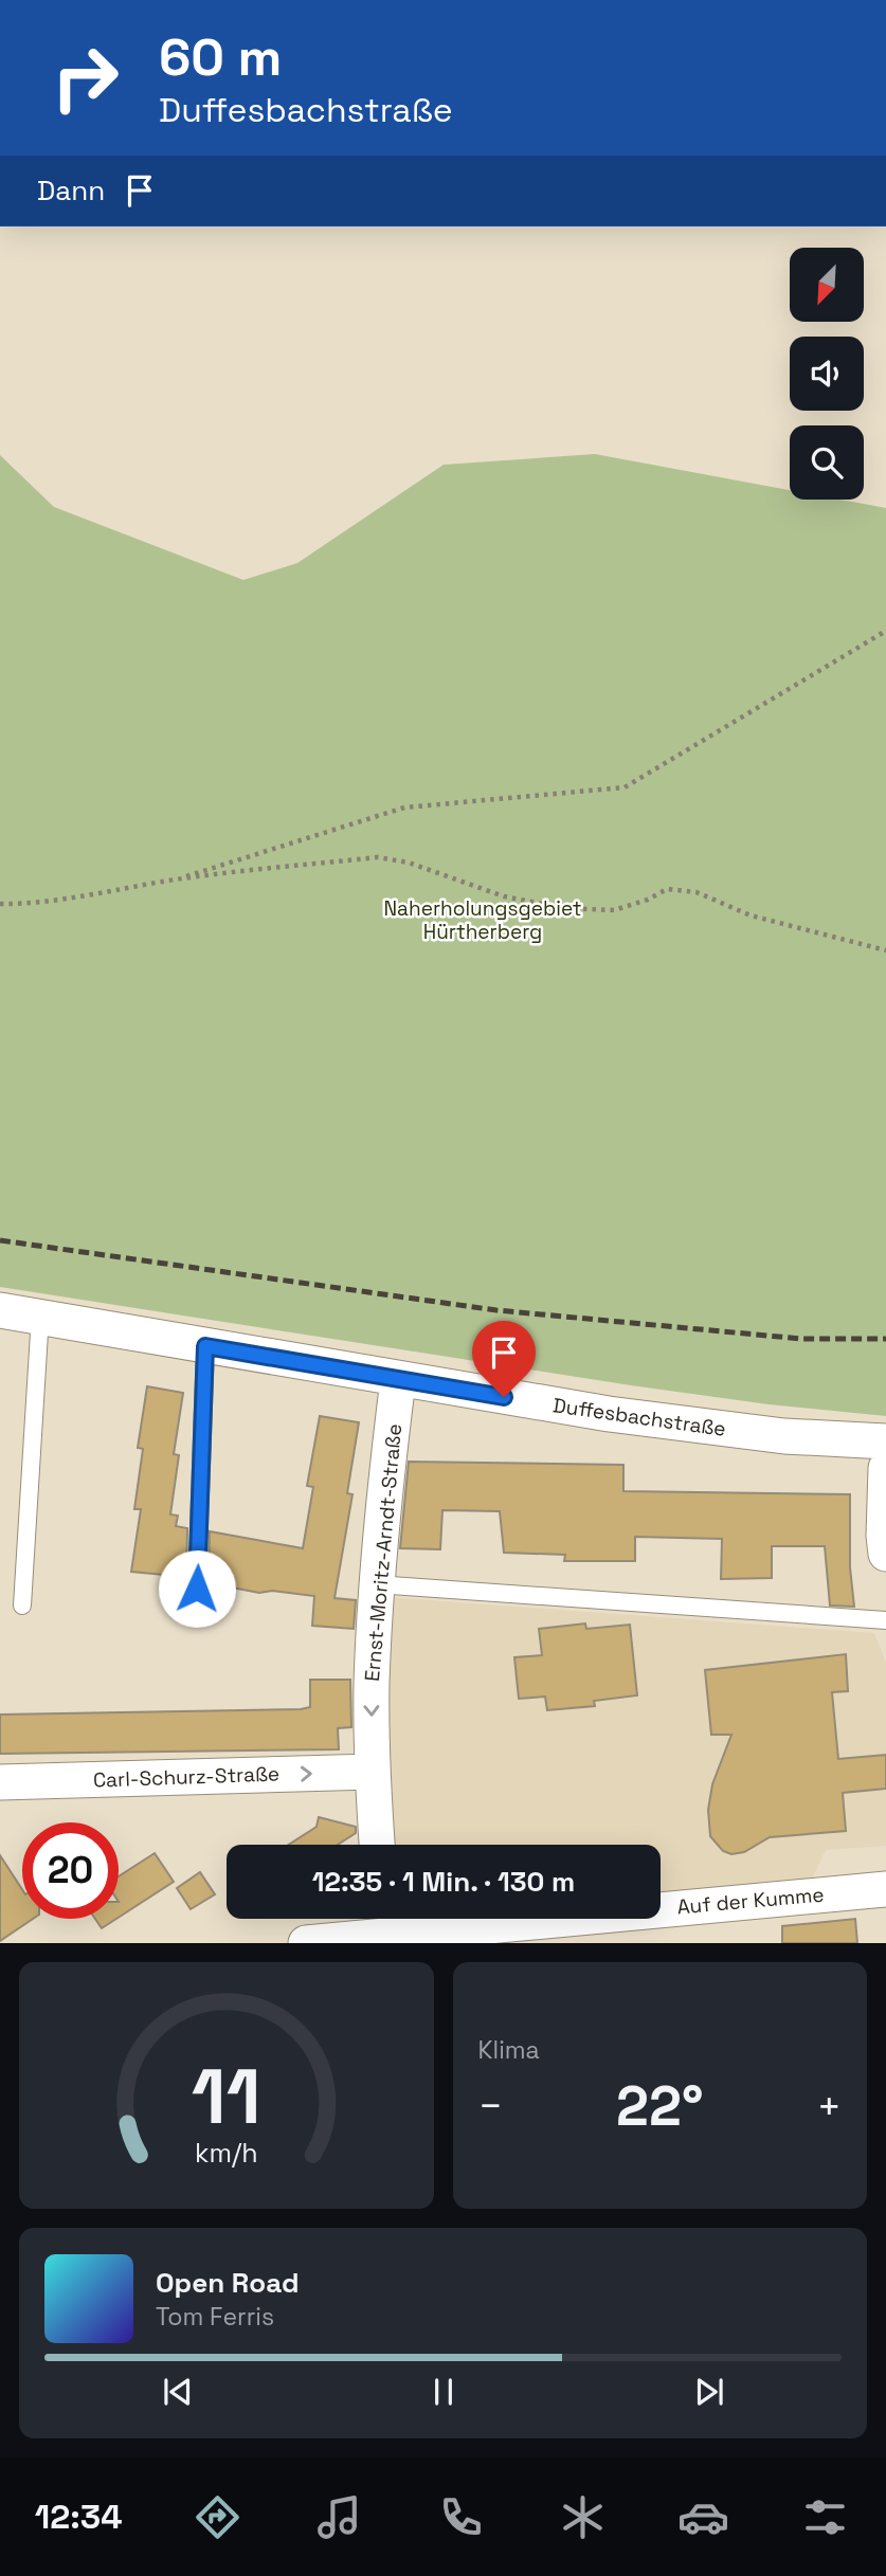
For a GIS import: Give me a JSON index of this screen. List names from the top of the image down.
{
  "streets": {
    "street": [
      "Duffesbachstraße",
      "Ernst-Moritz-Arndt-Straße",
      "Carl-Schurz-Straße",
      "Auf der Kumme"
    ]
  },
  "crossings": [
    ["Duffesbachstraße", "Ernst-Moritz-Arndt-Straße"],
    ["Ernst-Moritz-Arndt-Straße", "Carl-Schurz-Straße"]
  ],
  "one_way": ["Ernst-Moritz-Arndt-Straße", "Carl-Schurz-Straße"],
  "parks": ["Naherholungsgebiet Hürtherberg"],
  "north": "bottom left",
  "page": {
    "turn": ["60 m", "Duffesbachstraße"],
    "then": "Dann",
    "limit": "20",
    "trip": "12:35 · 1 Min. · 130 m",
    "tile": "Klima",
    "heat": ["−", "22°", "+"],
    "song": ["Open Road", "Tom Ferris"],
    "tabs": "12:34",
    "gauge": ["11", "km/h"]
  }
}
